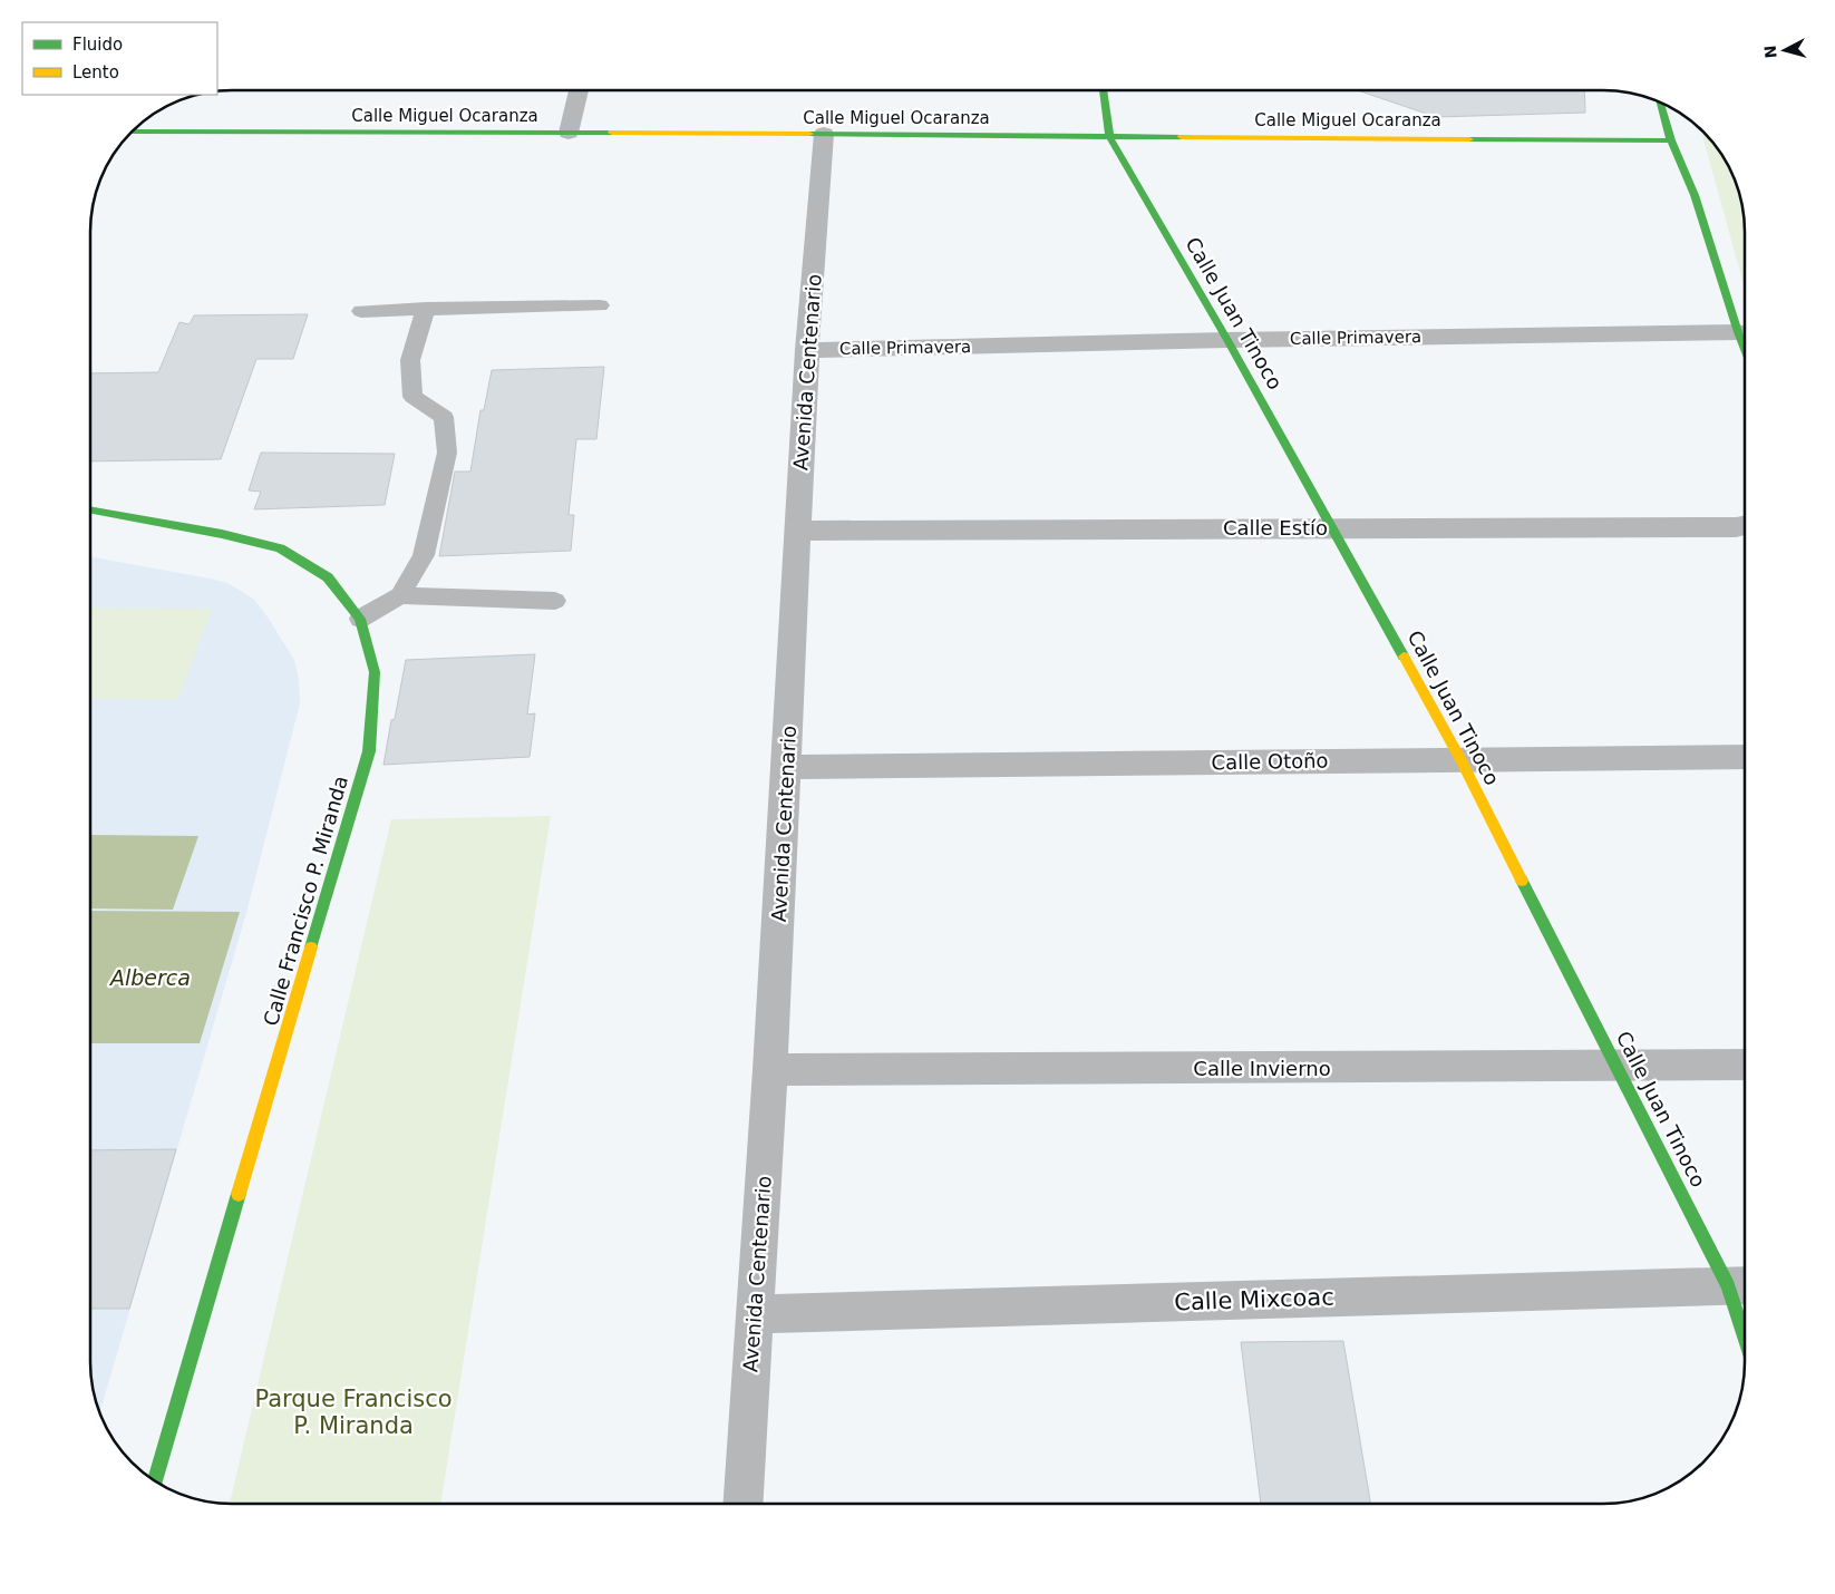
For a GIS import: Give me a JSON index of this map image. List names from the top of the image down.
{
  "streets": {
    "street": [
      "Calle Miguel Ocaranza",
      "Calle Juan Tinoco",
      "Calle Primavera",
      "Avenida Centenario",
      "Calle Estío",
      "Calle Otoño",
      "Calle Francisco P. Miranda",
      "Calle Invierno",
      "Calle Mixcoac"
    ]
  },
  "crossings": [
    ["Calle Miguel Ocaranza", "Calle Juan Tinoco"],
    ["Calle Miguel Ocaranza", "Avenida Centenario"],
    ["Calle Juan Tinoco", "Calle Primavera"],
    ["Calle Juan Tinoco", "Calle Estío"],
    ["Calle Juan Tinoco", "Calle Otoño"],
    ["Calle Juan Tinoco", "Calle Invierno"],
    ["Calle Juan Tinoco", "Calle Mixcoac"],
    ["Calle Primavera", "Avenida Centenario"],
    ["Avenida Centenario", "Calle Estío"],
    ["Avenida Centenario", "Calle Otoño"],
    ["Avenida Centenario", "Calle Invierno"],
    ["Avenida Centenario", "Calle Mixcoac"]
  ],
  "water": ["Alberca"],
  "parks": ["Parque Francisco P. Miranda"],
  "legend": ["Fluido", "Lento"],
  "north": "left"
}
